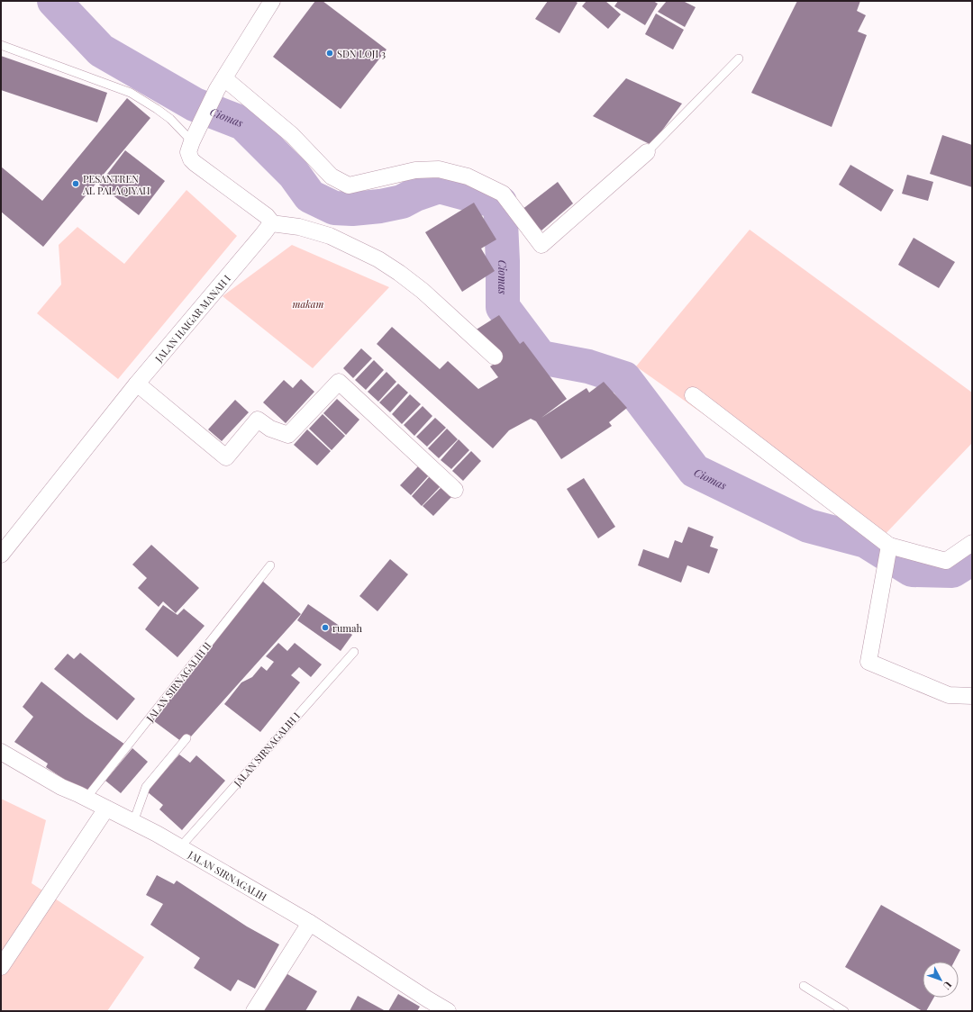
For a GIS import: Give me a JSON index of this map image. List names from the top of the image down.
{
  "streets": {
    "street": ["JALAN HAIGAR MANAH I", "JALAN SIRNAGALIH"],
    "lane": ["JALAN SIRNAGALIH II", "JALAN SIRNAGALIH I"]
  },
  "crossings": [
    ["JALAN SIRNAGALIH II", "JALAN SIRNAGALIH"],
    ["JALAN SIRNAGALIH I", "JALAN SIRNAGALIH"]
  ],
  "water": ["Ciomas"],
  "parks": ["makam"],
  "places": ["SDN LOJI 3", "PESANTREN AL PALAQIYAH", "rumah"],
  "north": "bottom right"
}
